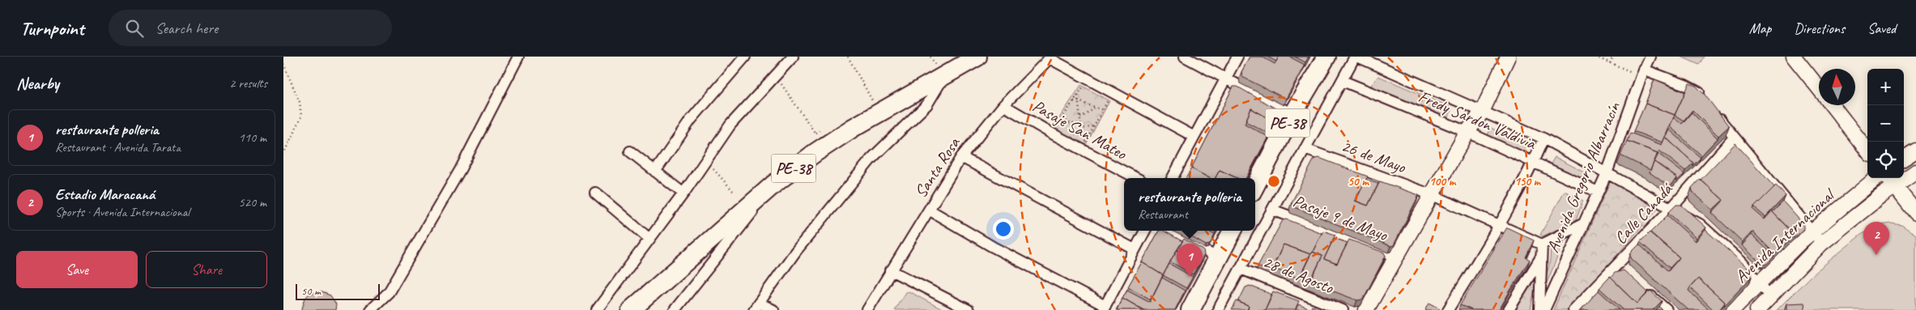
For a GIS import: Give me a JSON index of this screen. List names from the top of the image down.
{
  "streets": {
    "highway": ["PE-38"],
    "street": [
      "Fredy Sardon Valdivia",
      "Pasaje San Mateo",
      "26 de Mayo",
      "Santa Rosa",
      "Avenida Gregorio Albarracín",
      "Calle Canadá",
      "Pasaje 9 de Mayo",
      "Avenida Internacional",
      "28 de Agosto"
    ]
  },
  "crossings": [
    ["Fredy Sardon Valdivia", "Avenida Gregorio Albarracín"],
    ["Fredy Sardon Valdivia", "Calle Canadá"],
    ["Fredy Sardon Valdivia", "Avenida Internacional"],
    ["Pasaje San Mateo", "Santa Rosa"]
  ],
  "scale_bar": "50 m",
  "north": "top",
  "page": {
    "header": "Turnpoint",
    "search": "Search here",
    "nav": ["Map", "Directions", "Saved"],
    "heading": ["Nearby", "2 results"],
    "map_buttons": ["+", "−"],
    "list": [
      {
        "mark": "1",
        "name": "restaurante polleria",
        "note": "Restaurant · Avenida Tarata",
        "value": "110 m"
      },
      {
        "mark": "2",
        "name": "Estadio Maracaná",
        "note": "Sports · Avenida Internacional",
        "value": "520 m"
      }
    ],
    "popup": ["restaurante polleria", "Restaurant"],
    "pins": ["2", "1"],
    "buttons": ["Save", "Share"],
    "scale": "50 m"
  },
  "rings": ["50 m", "100 m", "150 m"]
}
